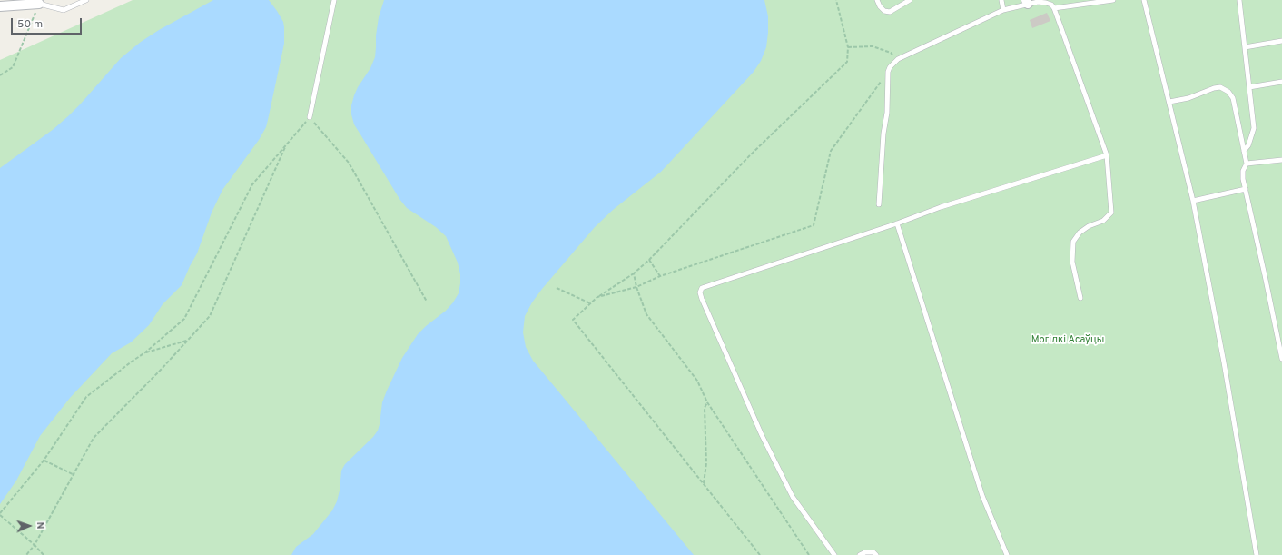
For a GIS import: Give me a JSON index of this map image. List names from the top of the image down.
{
  "parks": ["Могілкі Асаўцы"],
  "scale_bar": "50 m",
  "north": "right"
}
